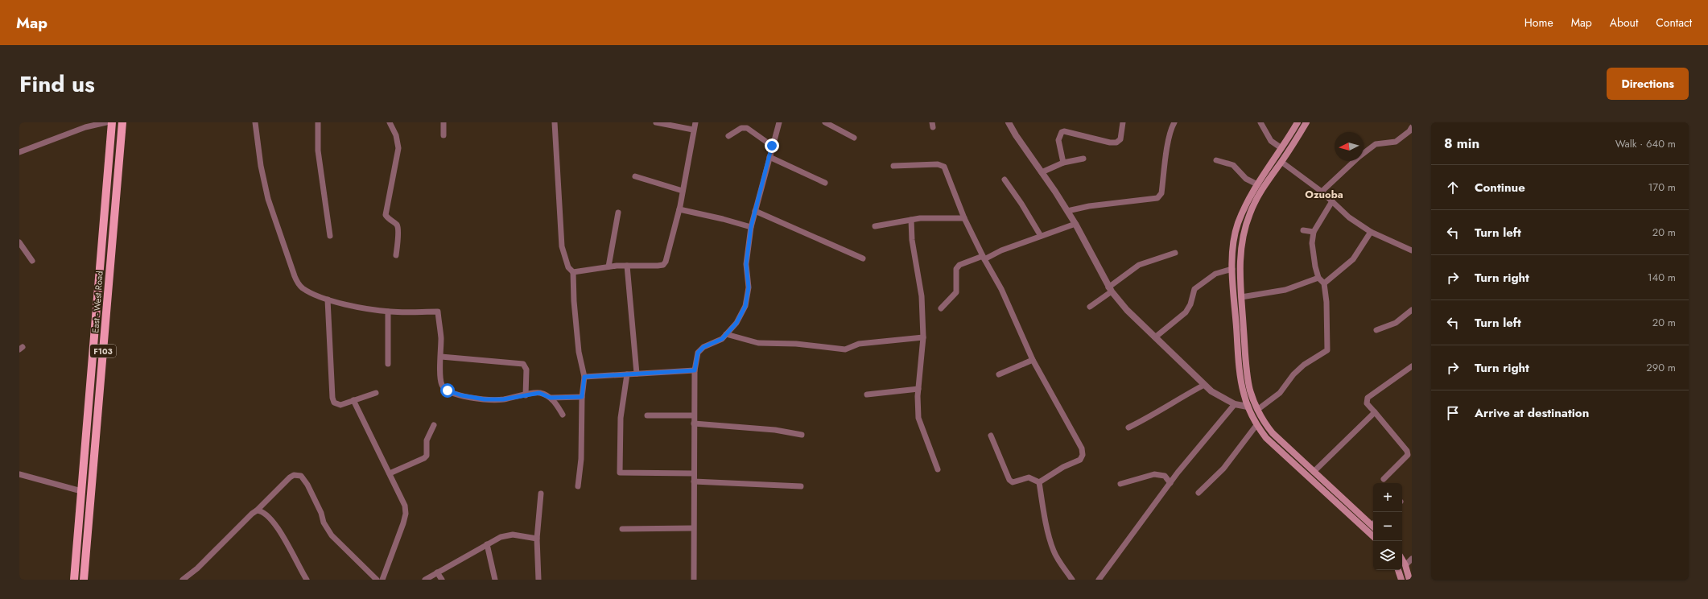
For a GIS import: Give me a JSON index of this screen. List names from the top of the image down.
{
  "streets": {
    "main road": ["East - West Road", "F103"]
  },
  "districts": ["Ozuoba"],
  "north": "left",
  "page": {
    "header": "Map",
    "nav": [
      "Home",
      "Map",
      "About",
      "Contact"
    ],
    "title": "Find us",
    "buttons": "Directions",
    "heading": ["8 min", "Walk · 640 m"],
    "list": [
      ["Continue", "170 m"],
      ["Turn left", "20 m"],
      ["Turn right", "140 m"],
      ["Turn left", "20 m"],
      ["Turn right", "290 m"],
      "Arrive at destination"
    ],
    "map_buttons": ["+", "−"]
  }
}
